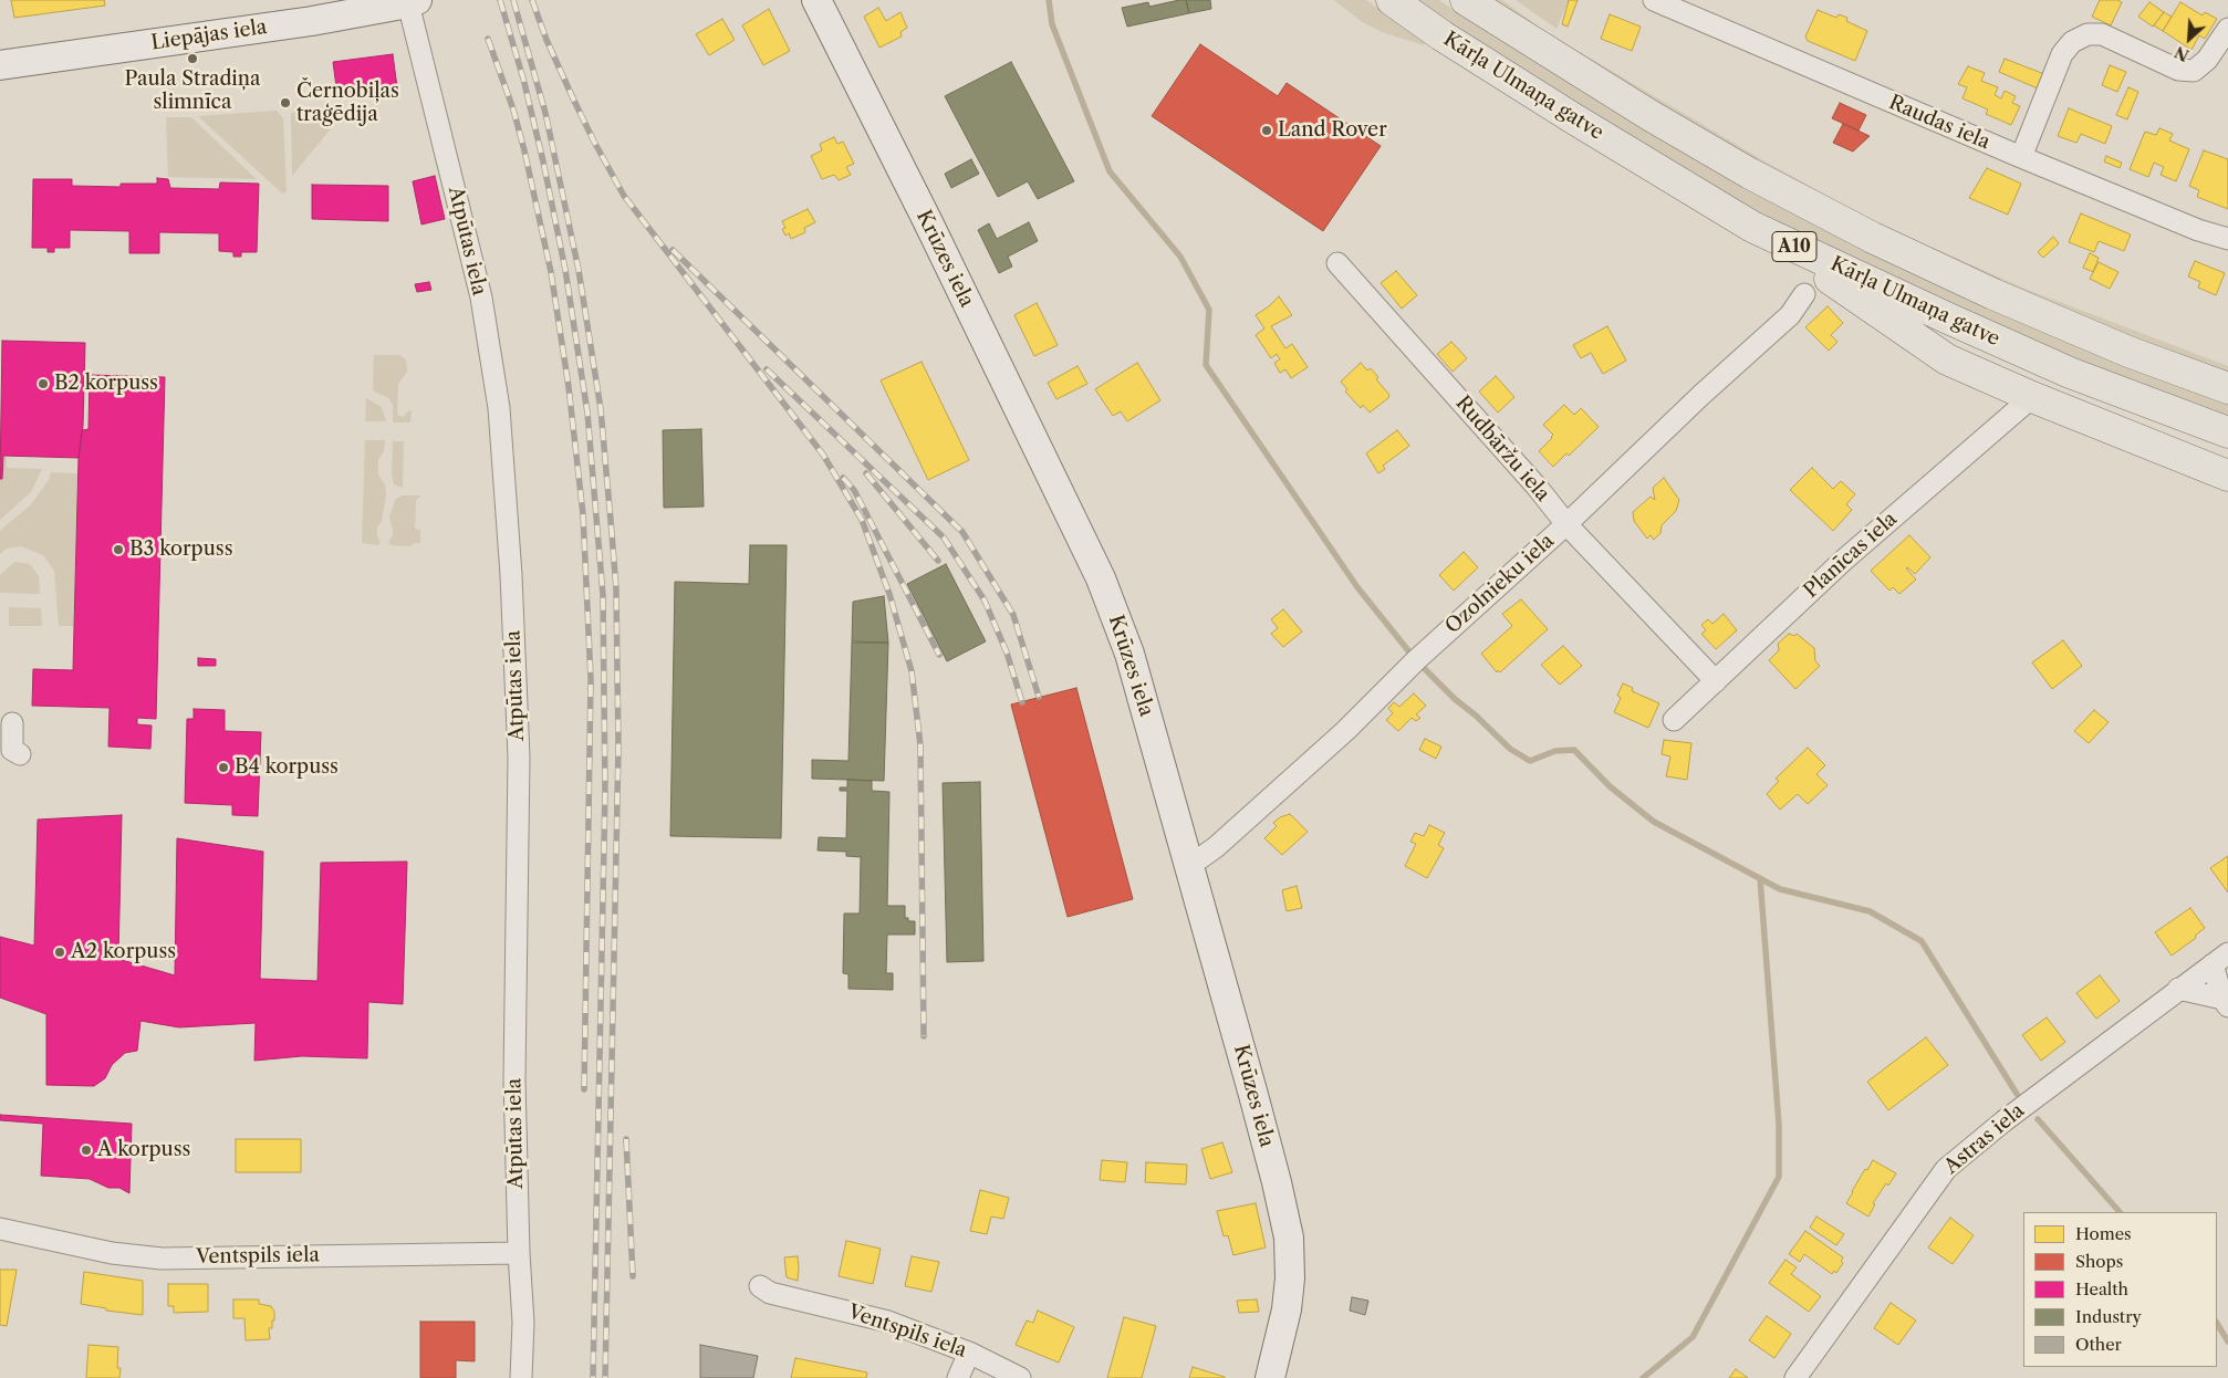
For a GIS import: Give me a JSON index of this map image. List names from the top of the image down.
{
  "streets": {
    "highway": ["Kārļa Ulmaņa gatve", "A10"],
    "street": [
      "Liepājas iela",
      "Raudas iela",
      "Atpūtas iela",
      "Krūzes iela",
      "Rudbāržu iela",
      "Planīcas iela",
      "Ozolnieku iela",
      "Astras iela",
      "Ventspils iela"
    ]
  },
  "crossings": [
    ["Liepājas iela", "Atpūtas iela"],
    ["Atpūtas iela", "Ventspils iela"],
    ["Krūzes iela", "Ozolnieku iela"],
    ["Rudbāržu iela", "Planīcas iela"],
    ["Rudbāržu iela", "Ozolnieku iela"]
  ],
  "places": [
    "Paula Stradiņa slimnīca",
    "Černobiļas traģēdija",
    "Land Rover",
    "B2 korpuss",
    "B3 korpuss",
    "B4 korpuss",
    "A2 korpuss",
    "A korpuss"
  ],
  "legend": [
    "Homes",
    "Shops",
    "Health",
    "Industry",
    "Other"
  ],
  "north": "bottom left"
}
